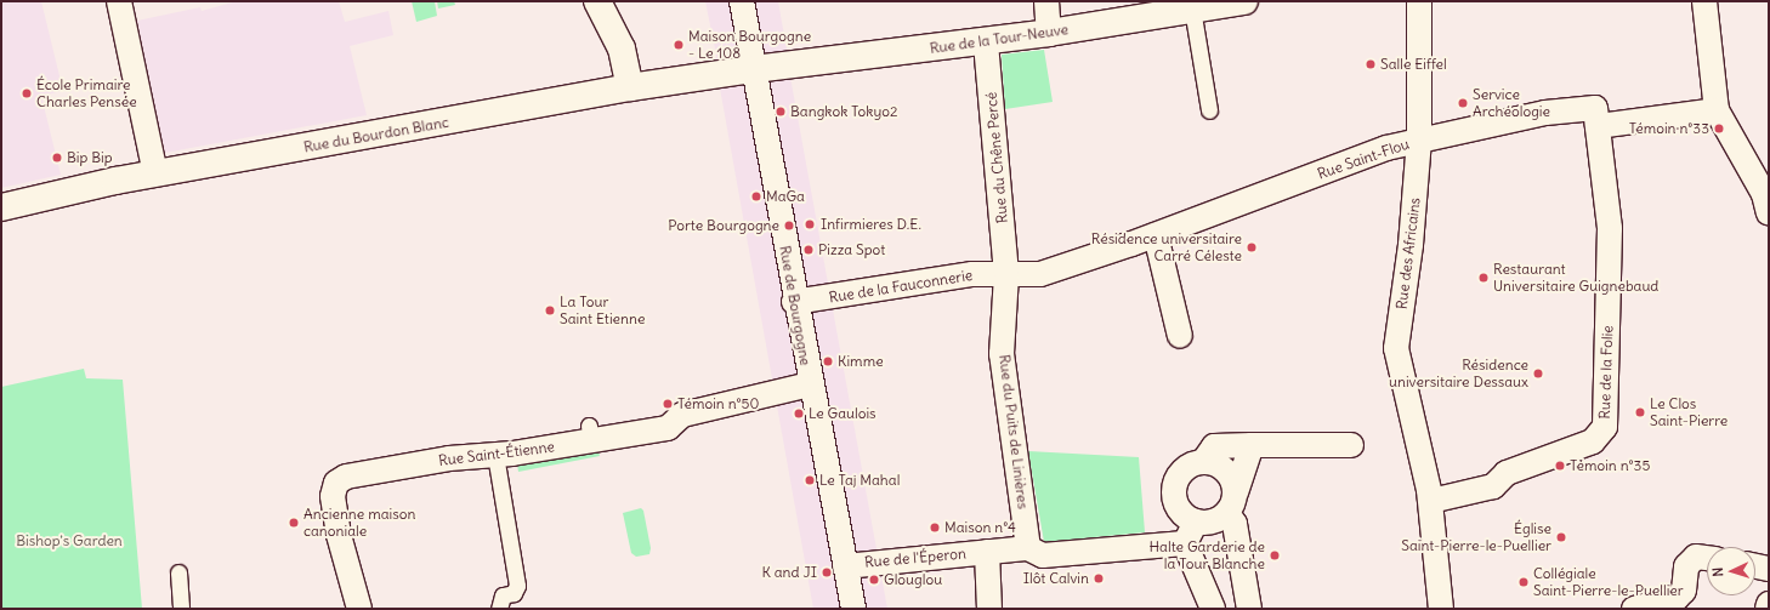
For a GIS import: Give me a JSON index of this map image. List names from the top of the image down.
{
  "streets": {
    "street": [
      "Rue de la Tour-Neuve",
      "Rue du Bourdon Blanc",
      "Rue du Chêne Percé",
      "Rue Saint-Flou",
      "Rue des Africains",
      "Rue de la Fauconnerie",
      "Rue de Bourgogne",
      "Rue de la Folie",
      "Rue du Puits de Linières",
      "Rue Saint-Étienne",
      "Rue de l'Éperon"
    ]
  },
  "crossings": [
    ["Rue de la Tour-Neuve", "Rue du Bourdon Blanc"],
    ["Rue de la Tour-Neuve", "Rue du Chêne Percé"],
    ["Rue de la Tour-Neuve", "Rue de Bourgogne"],
    ["Rue du Bourdon Blanc", "Rue de Bourgogne"],
    ["Rue du Chêne Percé", "Rue Saint-Flou"],
    ["Rue du Chêne Percé", "Rue de la Fauconnerie"],
    ["Rue du Chêne Percé", "Rue du Puits de Linières"],
    ["Rue Saint-Flou", "Rue des Africains"],
    ["Rue Saint-Flou", "Rue de la Fauconnerie"],
    ["Rue Saint-Flou", "Rue de la Folie"],
    ["Rue Saint-Flou", "Rue du Puits de Linières"],
    ["Rue des Africains", "Rue de la Folie"],
    ["Rue de la Fauconnerie", "Rue de Bourgogne"],
    ["Rue de la Fauconnerie", "Rue du Puits de Linières"],
    ["Rue de Bourgogne", "Rue Saint-Étienne"],
    ["Rue de Bourgogne", "Rue de l'Éperon"]
  ],
  "parks": ["Bishop's Garden"],
  "places": [
    "Maison Bourgogne - Le 108",
    "Salle Eiffel",
    "École Primaire Charles Pensée",
    "Service Archéologie",
    "Bangkok Tokyo2",
    "Témoin n°33",
    "Bip Bip",
    "MaGa",
    "Infirmieres D.E.",
    "Porte Bourgogne",
    "Résidence universitaire Carré Céleste",
    "Pizza Spot",
    "Restaurant Universitaire Guignebaud",
    "La Tour Saint Etienne",
    "Kimme",
    "Résidence universitaire Dessaux",
    "Témoin n°50",
    "Le Clos Saint-Pierre",
    "Le Gaulois",
    "Témoin n°35",
    "Le Taj Mahal",
    "Ancienne maison canoniale",
    "Maison n°4",
    "Église Saint-Pierre-le-Puellier",
    "Halte Garderie de la Tour Blanche",
    "K and JI",
    "Ilôt Calvin",
    "Glouglou",
    "Collégiale Saint-Pierre-le-Puellier"
  ],
  "north": "left"
}
